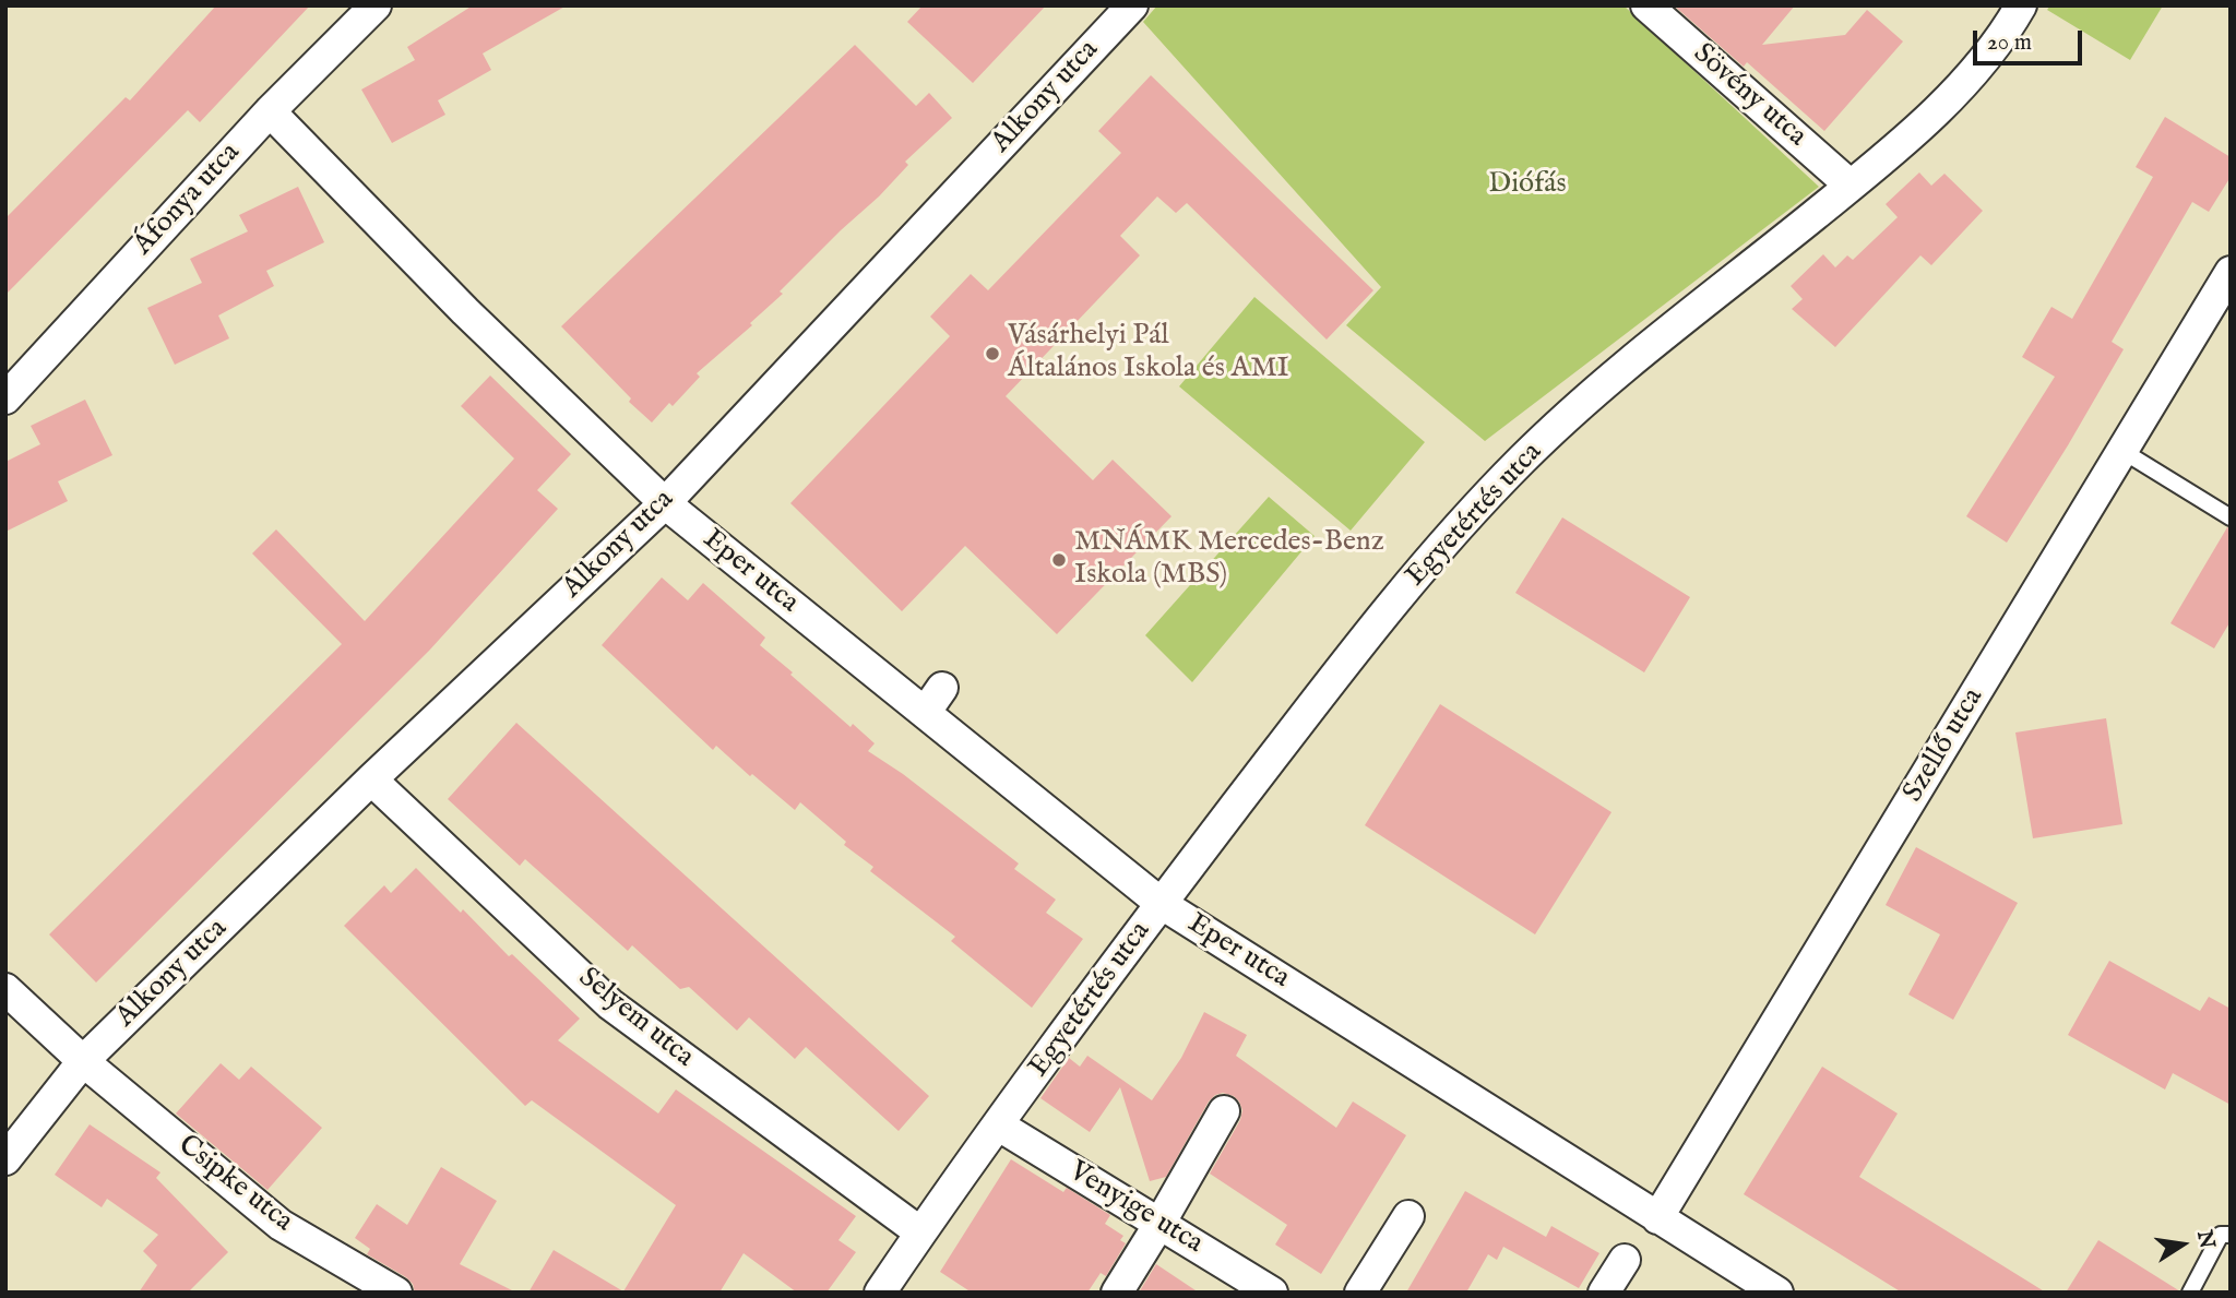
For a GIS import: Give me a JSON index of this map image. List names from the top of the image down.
{
  "streets": {
    "street": [
      "Sövény utca",
      "Alkony utca",
      "Áfonya utca",
      "Egyetértés utca",
      "Eper utca",
      "Szellő utca",
      "Selyem utca",
      "Csipke utca",
      "Venyige utca"
    ]
  },
  "crossings": [
    ["Sövény utca", "Egyetértés utca"],
    ["Alkony utca", "Eper utca"],
    ["Alkony utca", "Selyem utca"],
    ["Alkony utca", "Csipke utca"],
    ["Áfonya utca", "Eper utca"],
    ["Egyetértés utca", "Eper utca"],
    ["Egyetértés utca", "Selyem utca"],
    ["Egyetértés utca", "Venyige utca"],
    ["Eper utca", "Szellő utca"]
  ],
  "parks": ["Diófás"],
  "places": ["Vásárhelyi Pál Általános Iskola és AMI", "MNÁMK Mercedes-Benz Iskola (MBS)"],
  "scale_bar": "20 m",
  "north": "right"
}
